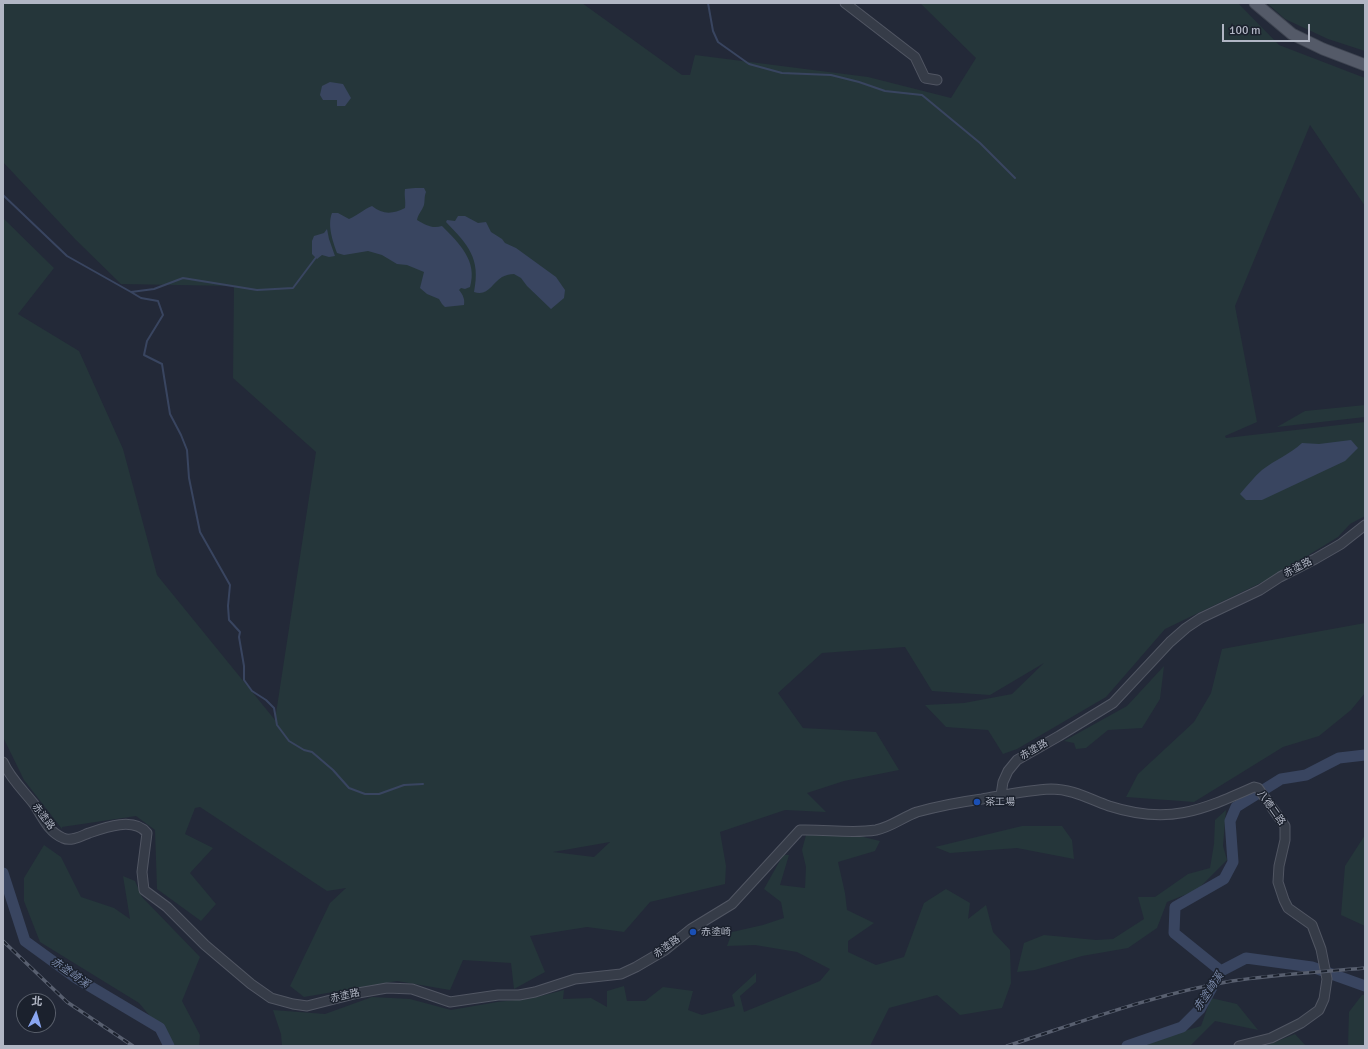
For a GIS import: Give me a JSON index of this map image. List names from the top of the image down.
{
  "streets": {
    "street": ["赤塗路", "八德二路"]
  },
  "crossings": [
    ["赤塗路", "八德二路"]
  ],
  "water": ["赤塗崎溪"],
  "places": ["茶工場", "赤塗崎"],
  "scale_bar": "100 m",
  "north": "top"
}
